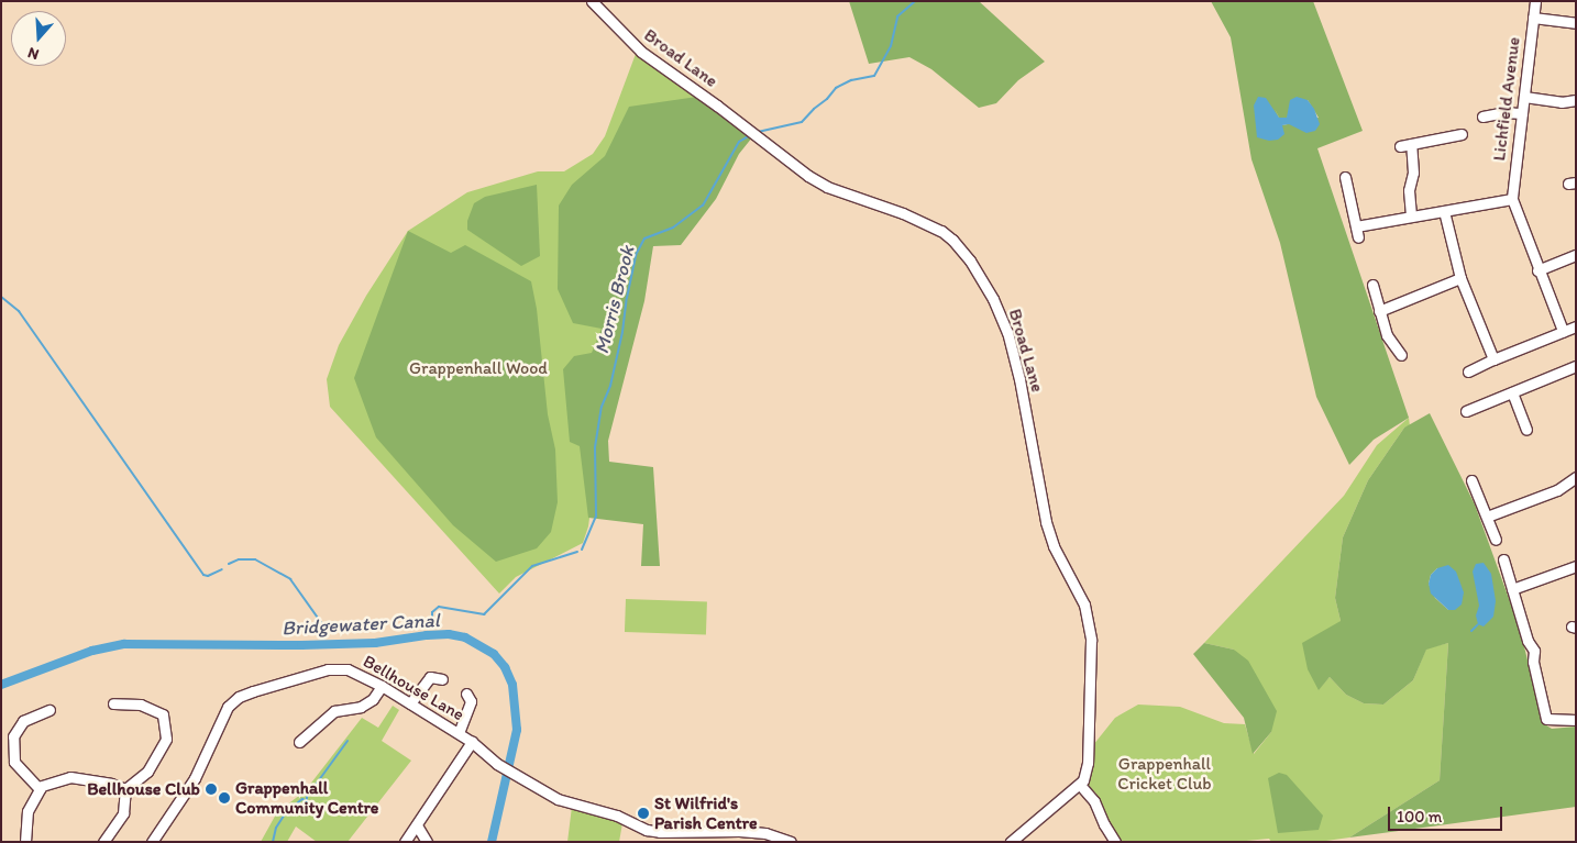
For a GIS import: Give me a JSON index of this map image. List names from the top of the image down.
{
  "streets": {
    "street": ["Broad Lane", "Lichfield Avenue", "Bellhouse Lane"]
  },
  "water": ["Morris Brook", "Bridgewater Canal"],
  "parks": ["Grappenhall Wood", "Grappenhall Cricket Club"],
  "places": ["Bellhouse Club", "Grappenhall Community Centre", "St Wilfrid's Parish Centre"],
  "scale_bar": "100 m",
  "north": "bottom"
}
